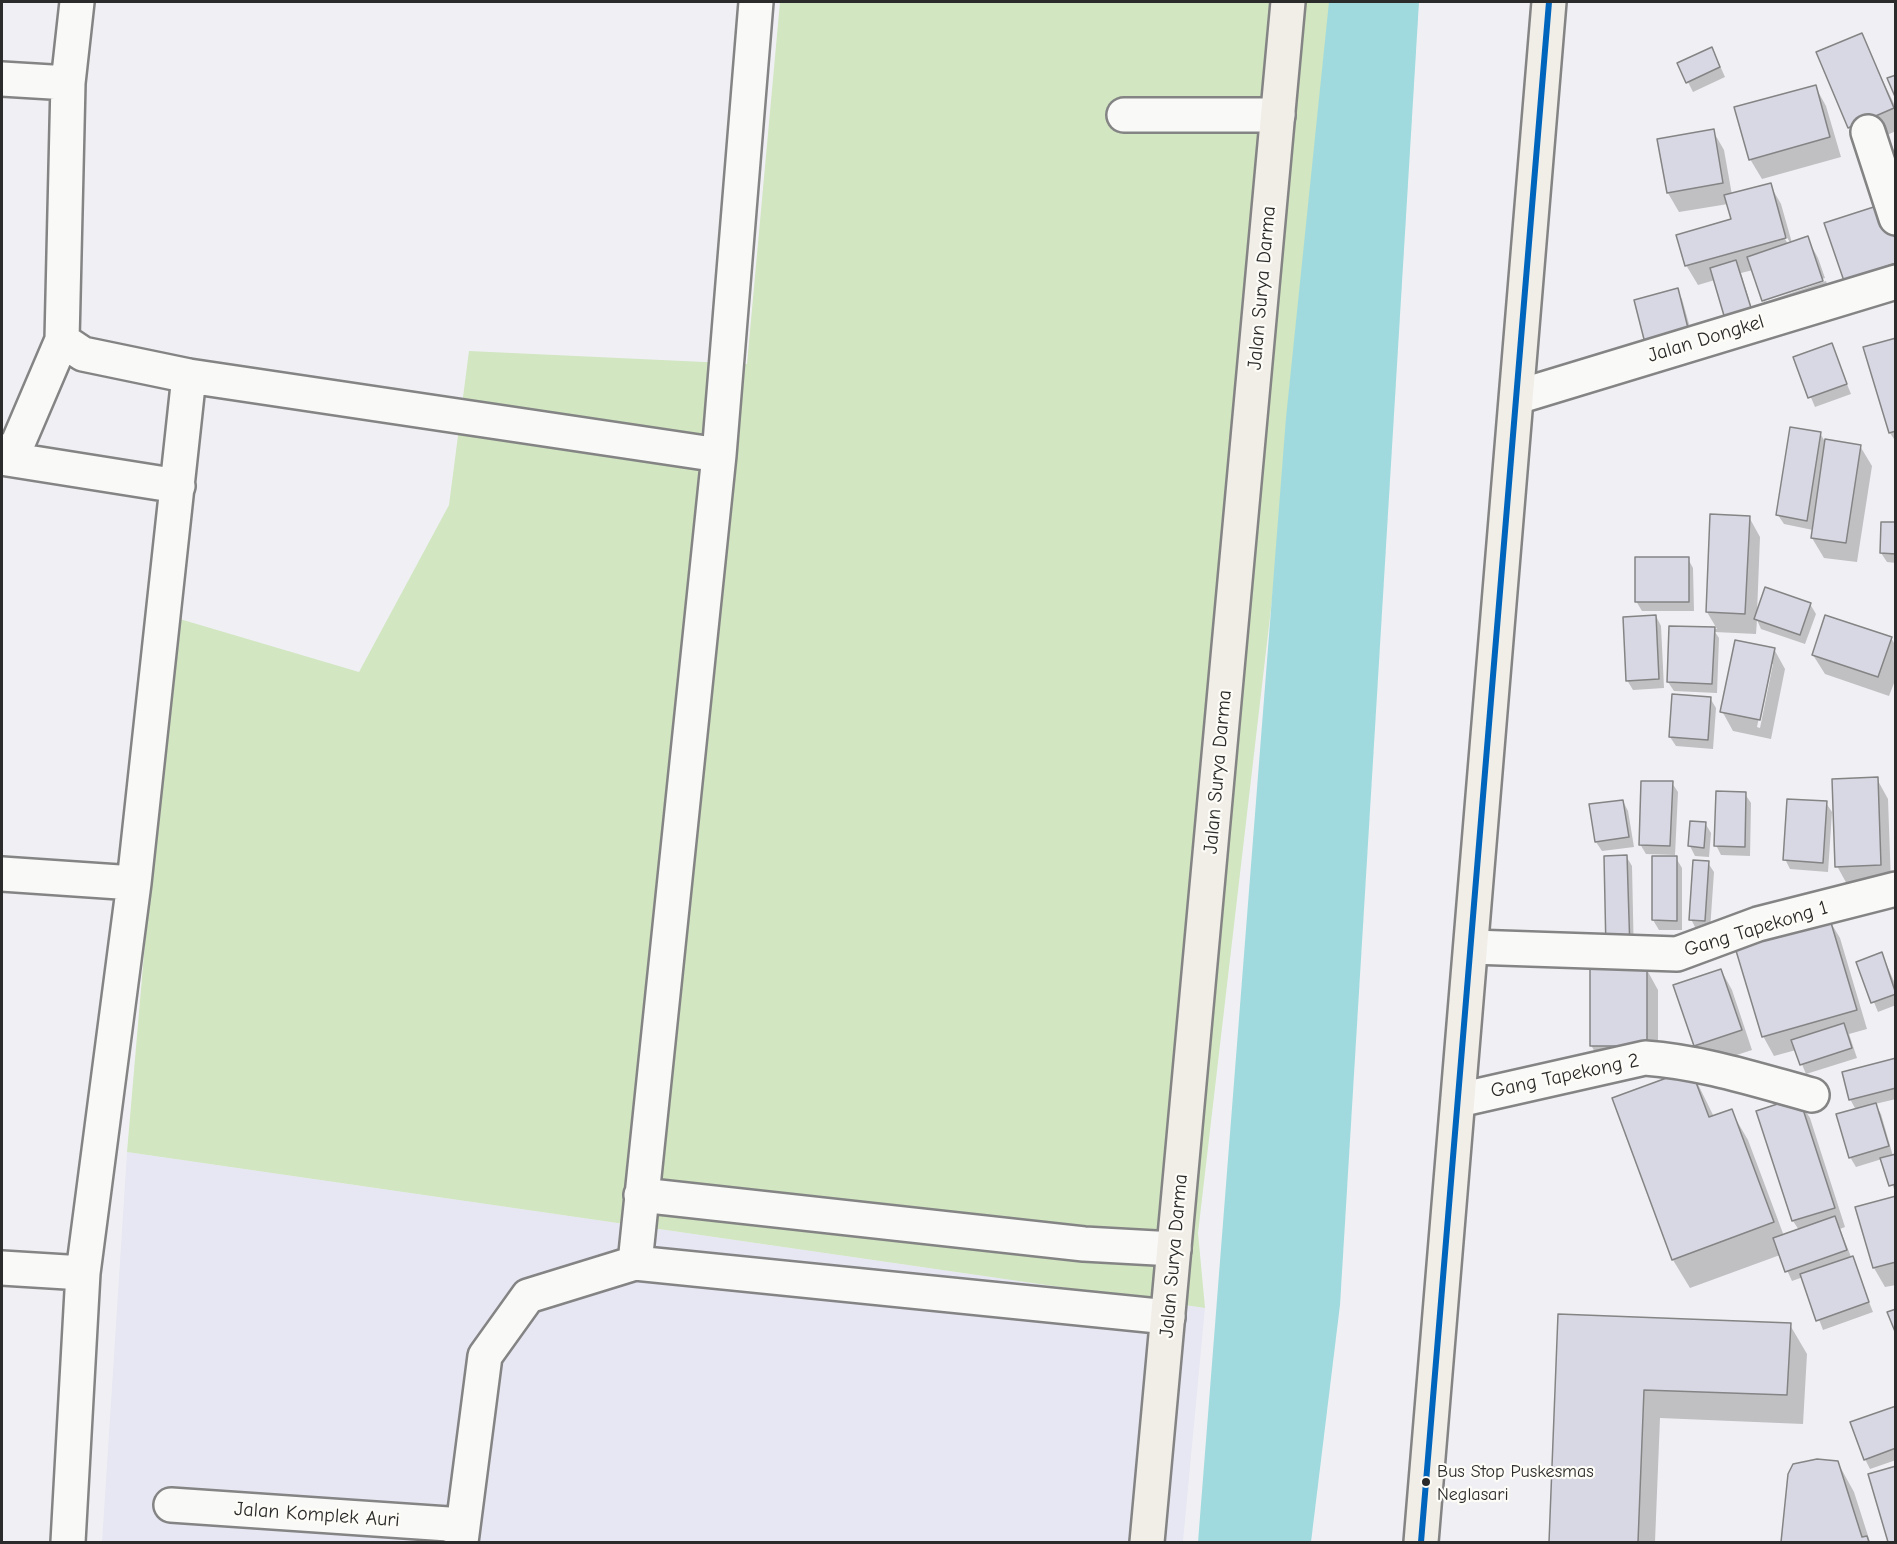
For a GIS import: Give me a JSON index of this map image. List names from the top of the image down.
{
  "streets": {
    "main road": ["Jalan Surya Darma"],
    "street": [
      "Jalan Dongkel",
      "Gang Tapekong 1",
      "Gang Tapekong 2",
      "Jalan Komplek Auri"
    ]
  },
  "places": ["Bus Stop Puskesmas Neglasari"]
}
